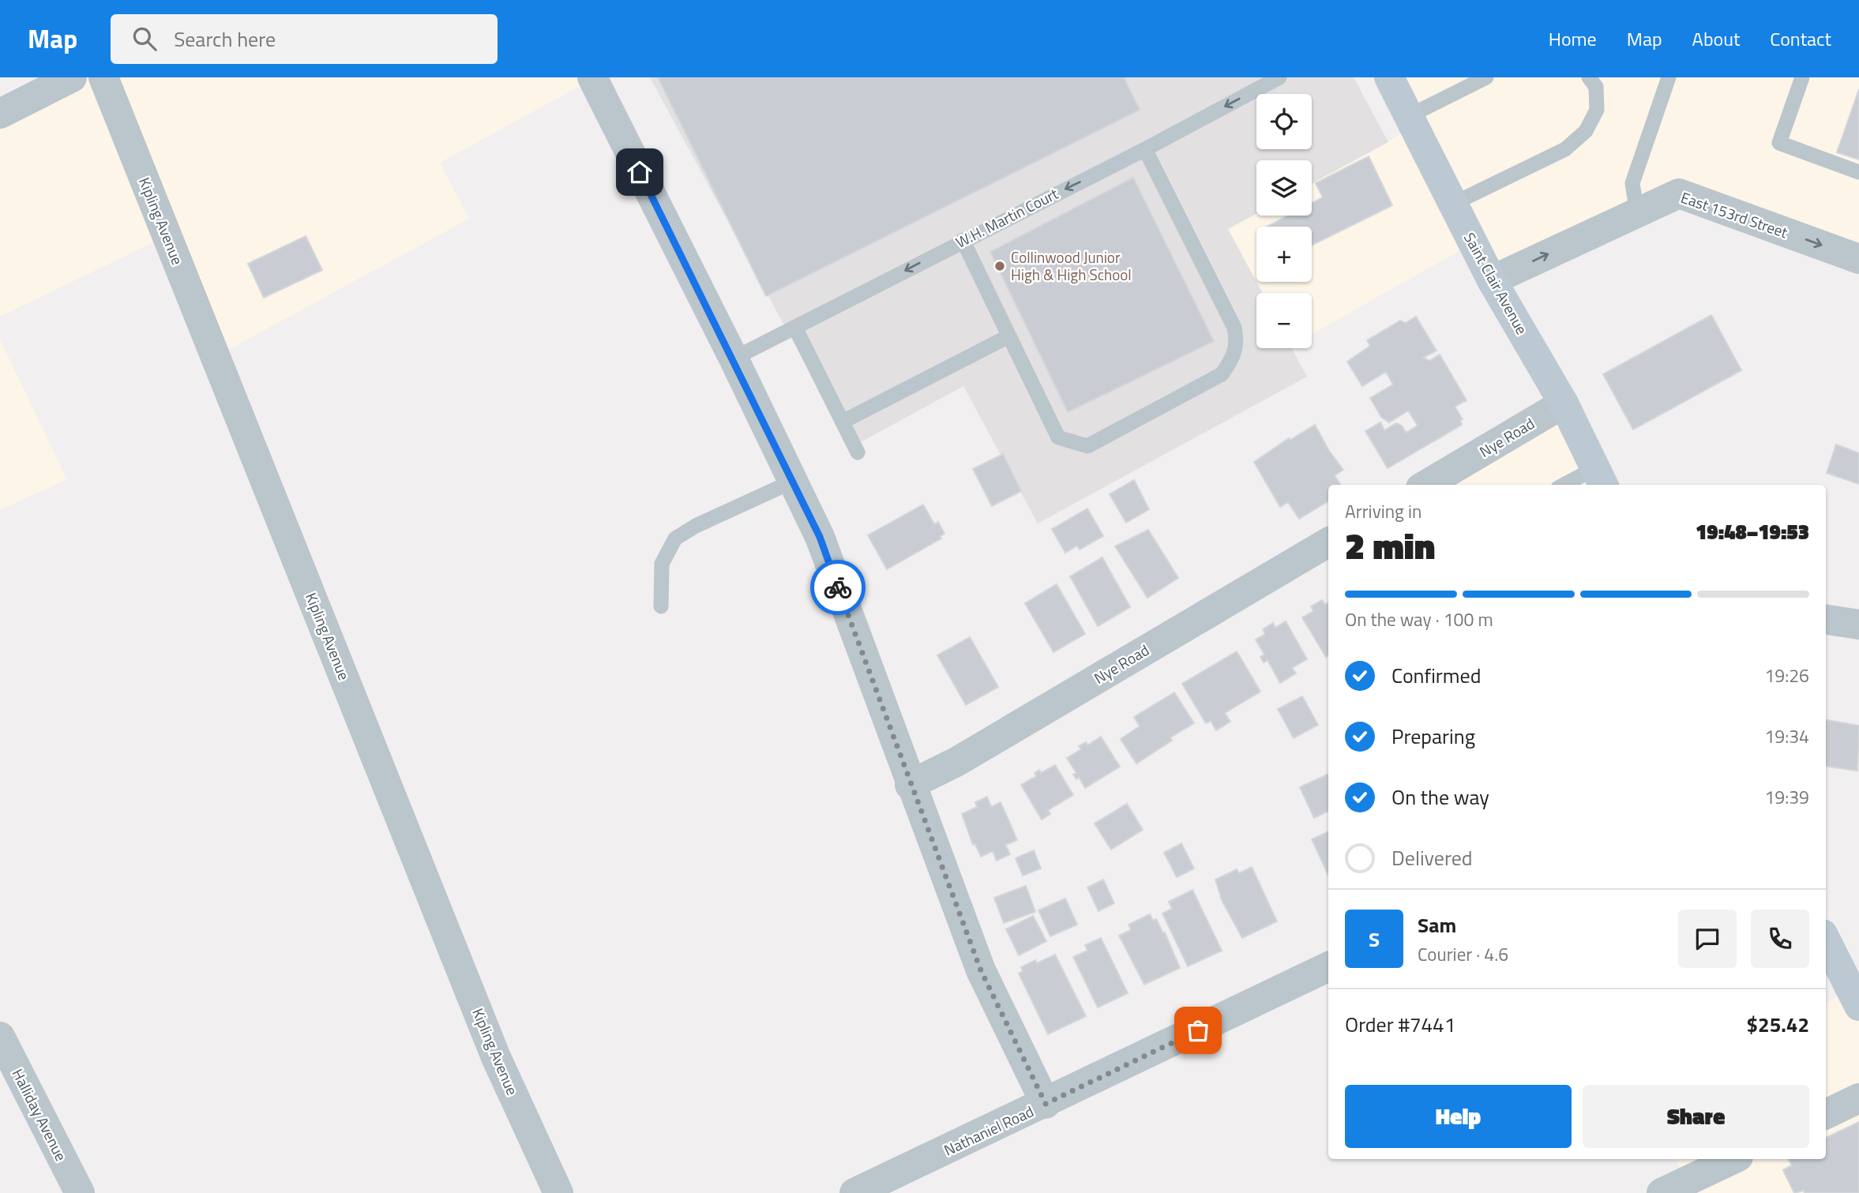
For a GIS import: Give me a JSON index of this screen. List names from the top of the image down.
{
  "streets": {
    "street": [
      "East 153rd Street",
      "Kipling Avenue",
      "Saint Clair Avenue",
      "Nye Road",
      "Halliday Avenue",
      "Nathaniel Road"
    ],
    "lane": ["W.H. Martin Court"]
  },
  "crossings": [
    ["East 153rd Street", "Saint Clair Avenue"],
    ["Saint Clair Avenue", "Nye Road"]
  ],
  "one_way": ["East 153rd Street"],
  "places": ["Collinwood Junior High & High School"],
  "page": {
    "header": "Map",
    "search": "Search here",
    "nav": [
      "Home",
      "Map",
      "About",
      "Contact"
    ],
    "map_buttons": ["+", "−"],
    "heading": ["2 min", "Arriving in", "19:48–19:53"],
    "panel": [
      "Sam",
      "Courier · 4.6",
      "Order #7441",
      "$25.42"
    ],
    "bar": "On the way · 100 m",
    "list": [
      ["Confirmed", "19:26"],
      ["Preparing", "19:34"],
      ["On the way", "19:39"],
      "Delivered"
    ],
    "round": "S",
    "buttons": ["Help", "Share"]
  }
}
